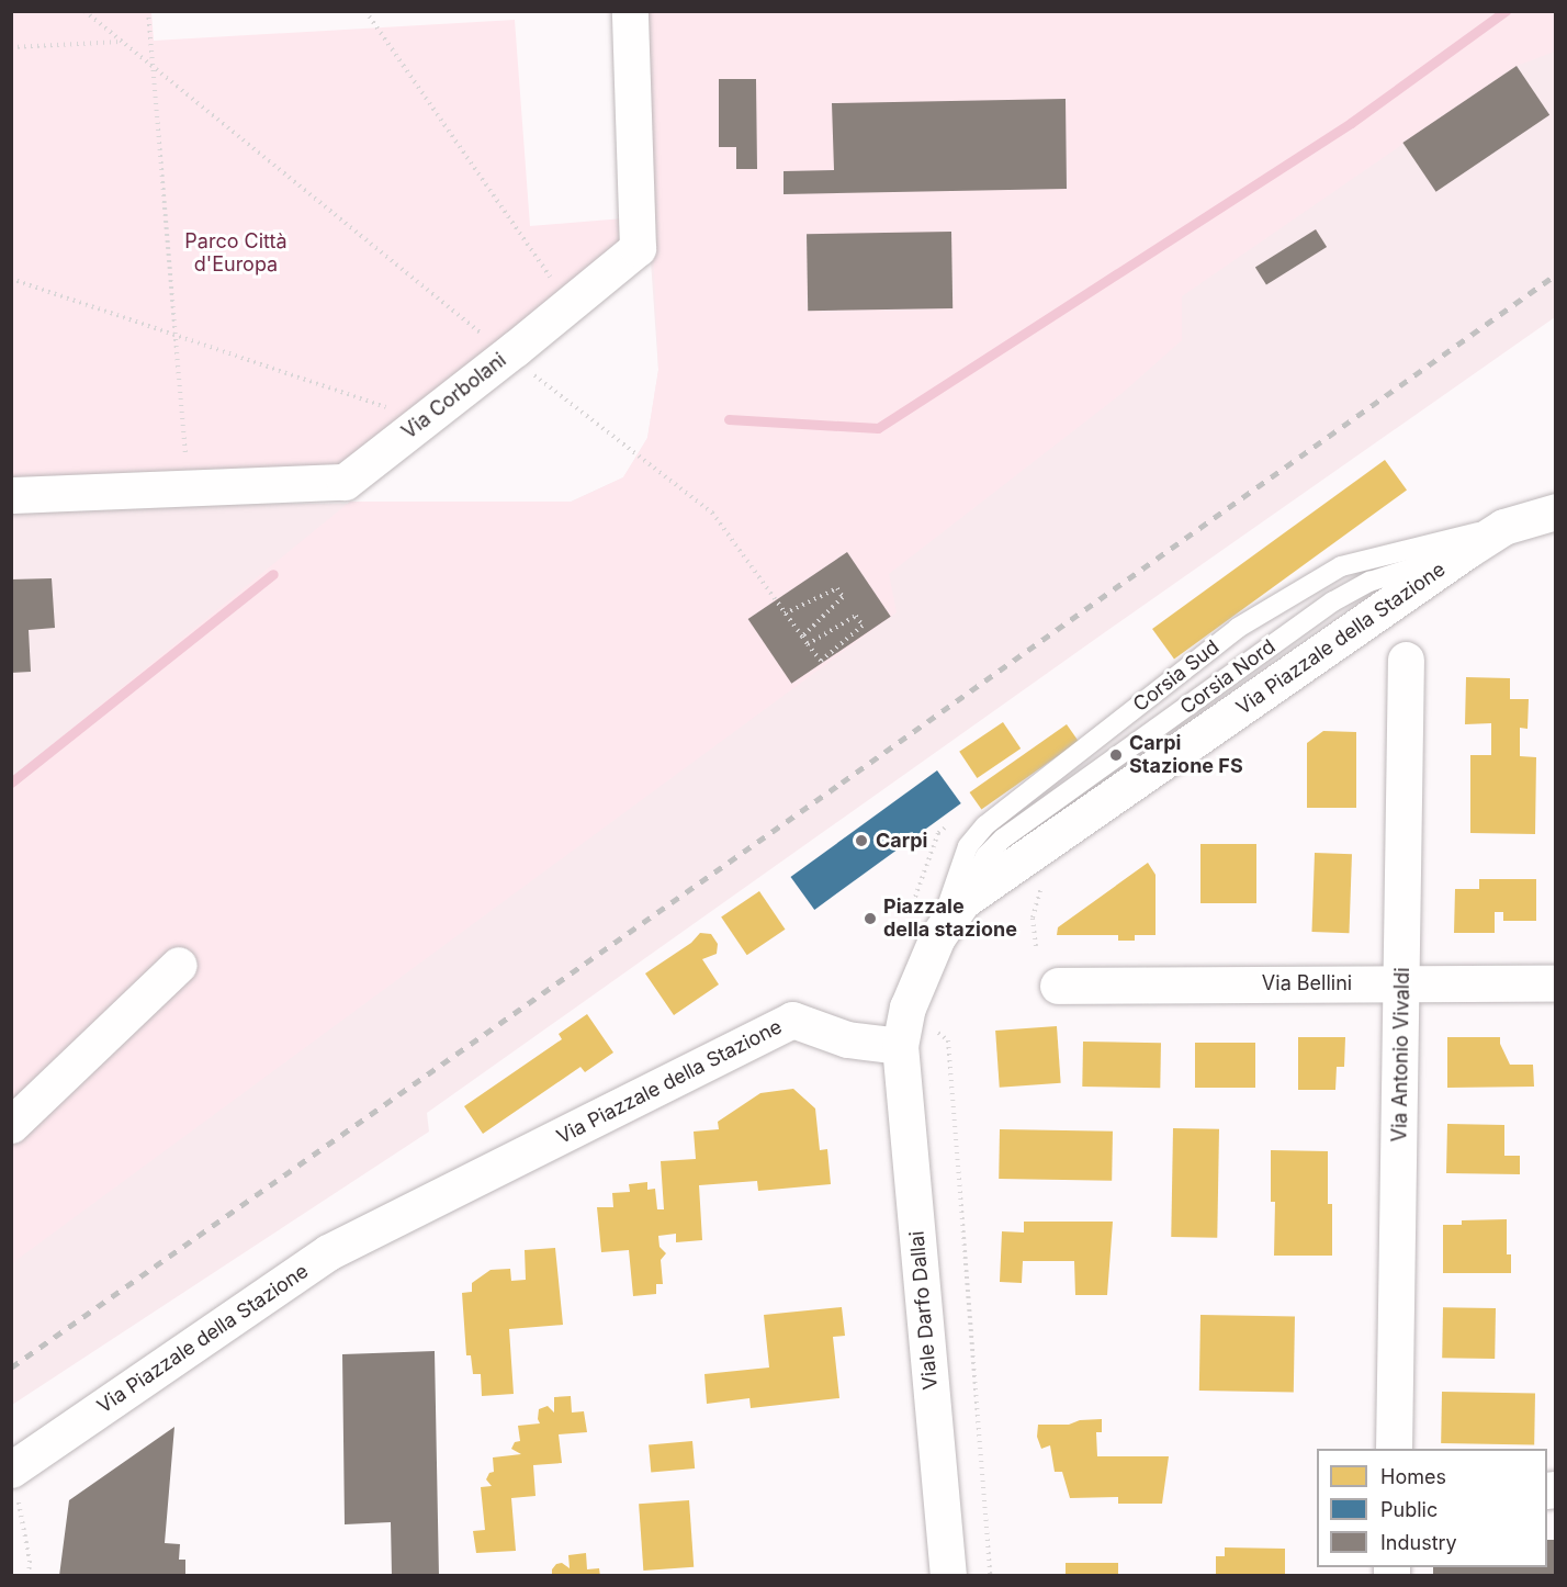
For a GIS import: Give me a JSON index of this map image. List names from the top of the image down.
{
  "streets": {
    "street": [
      "Via Corbolani",
      "Via Piazzale della Stazione",
      "Via Bellini",
      "Via Antonio Vivaldi",
      "Viale Darfo Dallai"
    ],
    "lane": ["Corsia Sud"]
  },
  "crossings": [
    ["Via Piazzale della Stazione", "Corsia Sud"],
    ["Via Piazzale della Stazione", "Viale Darfo Dallai"],
    ["Via Bellini", "Via Antonio Vivaldi"]
  ],
  "parks": ["Parco Città d'Europa"],
  "places": ["Carpi Stazione FS", "Carpi", "Piazzale della stazione"],
  "legend": ["Homes", "Public", "Industry"]
}
